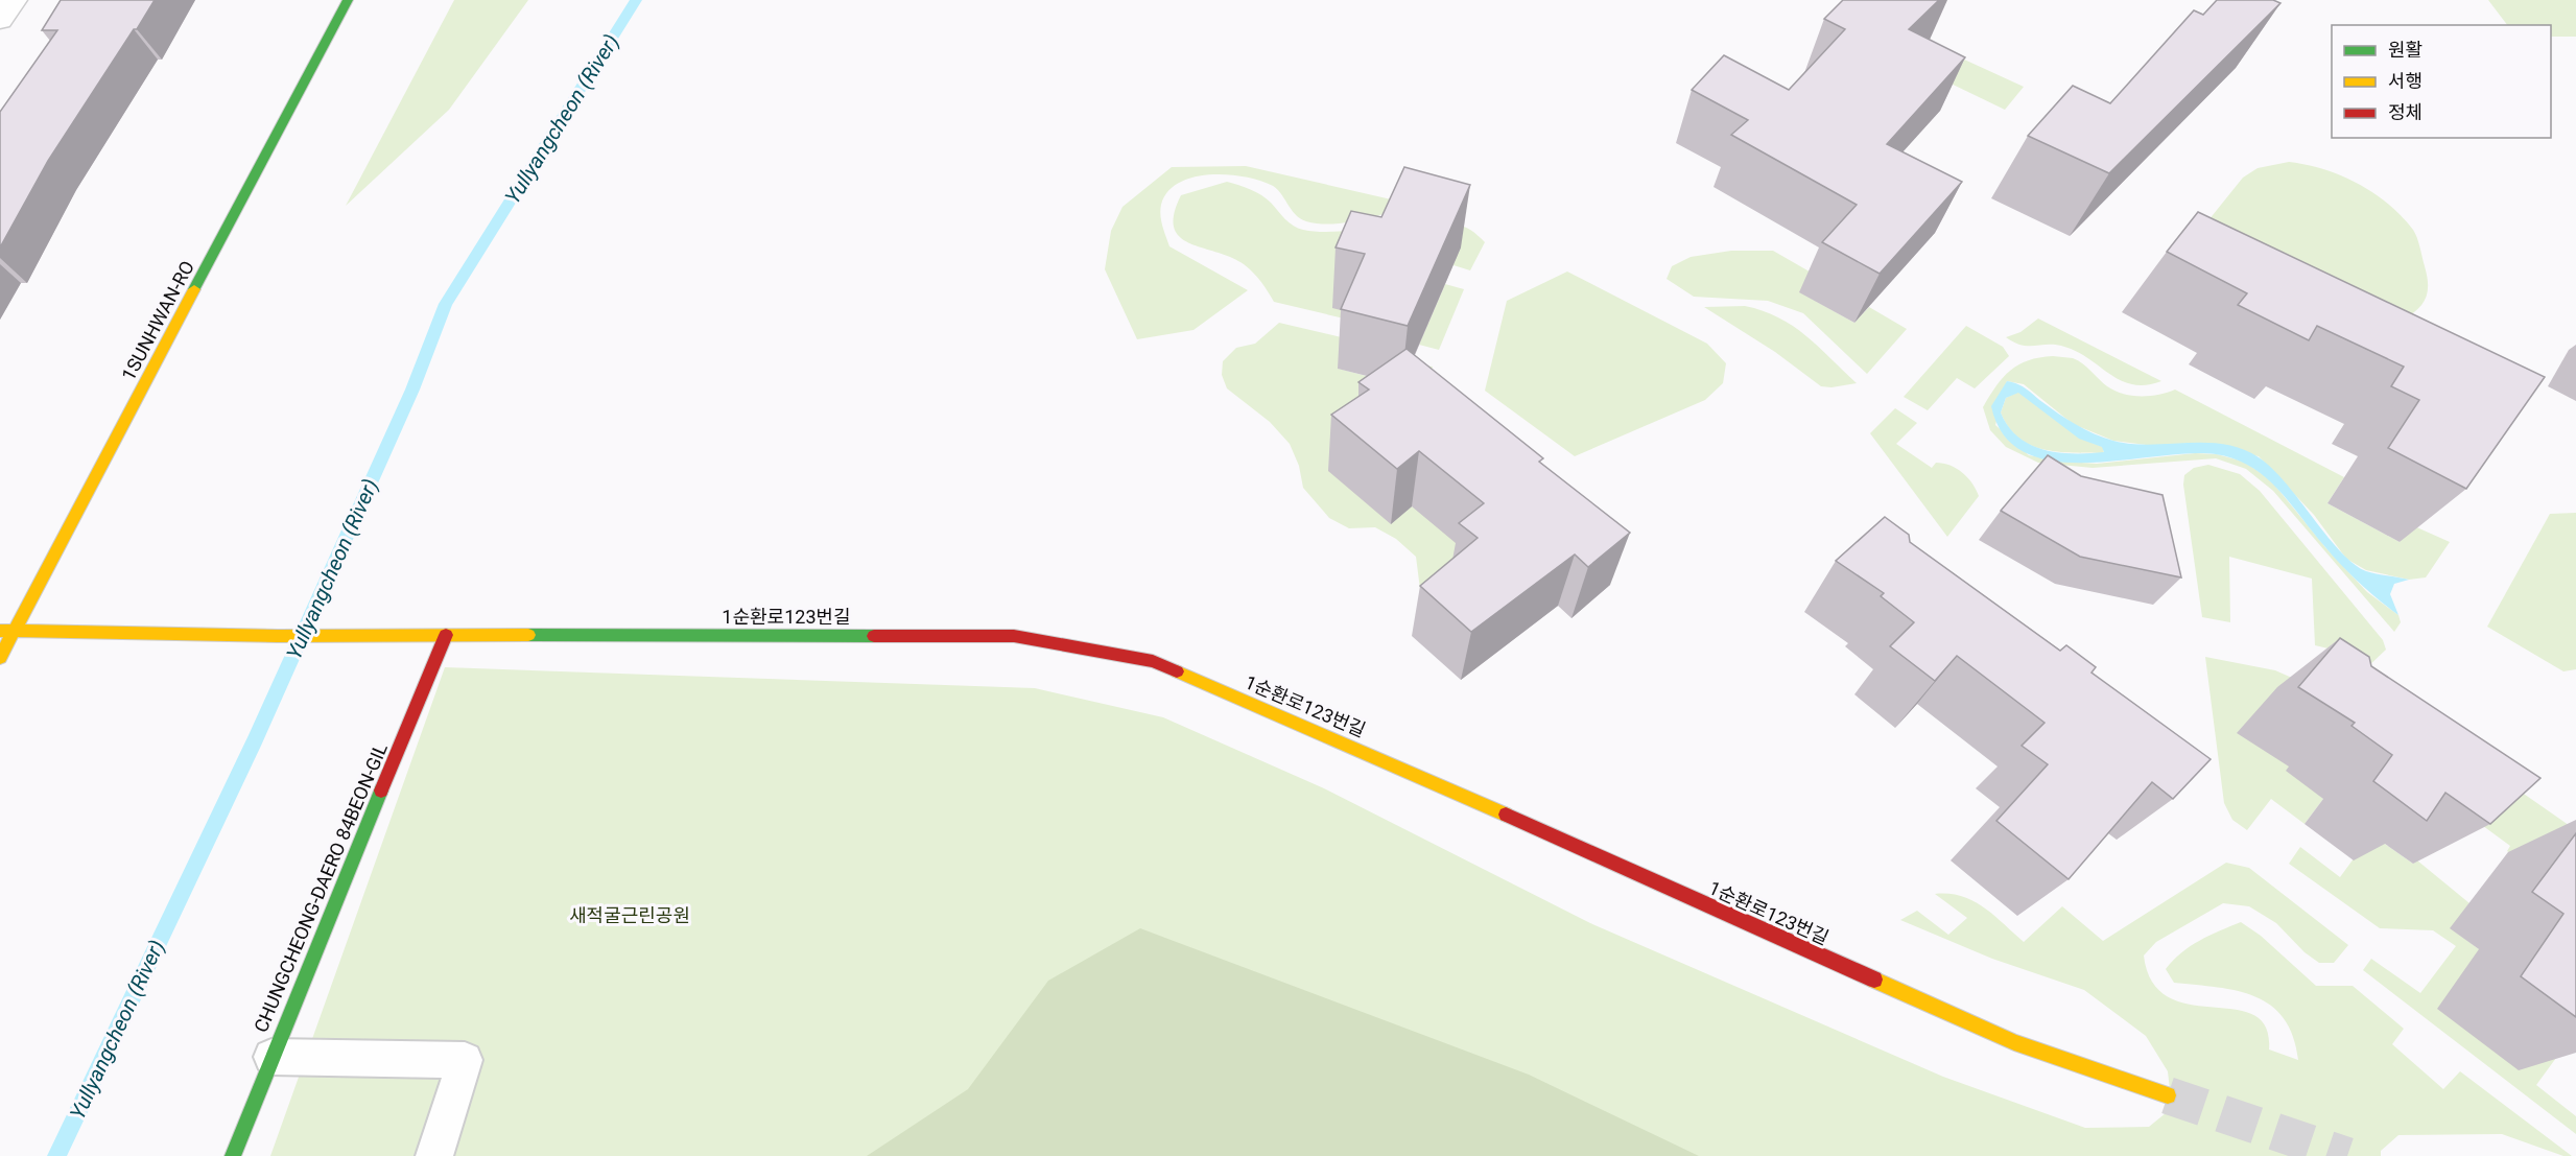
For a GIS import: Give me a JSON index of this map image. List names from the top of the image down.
{
  "streets": {
    "street": ["1SUNHWAN-RO", "1순환로123번길", "CHUNGCHEONG-DAERO 84BEON-GIL"]
  },
  "crossings": [
    ["1SUNHWAN-RO", "1순환로123번길"],
    ["1순환로123번길", "CHUNGCHEONG-DAERO 84BEON-GIL"]
  ],
  "water": ["Yullyangcheon (River)"],
  "parks": ["새적굴근린공원"],
  "legend": ["원활", "서행", "정체"]
}
